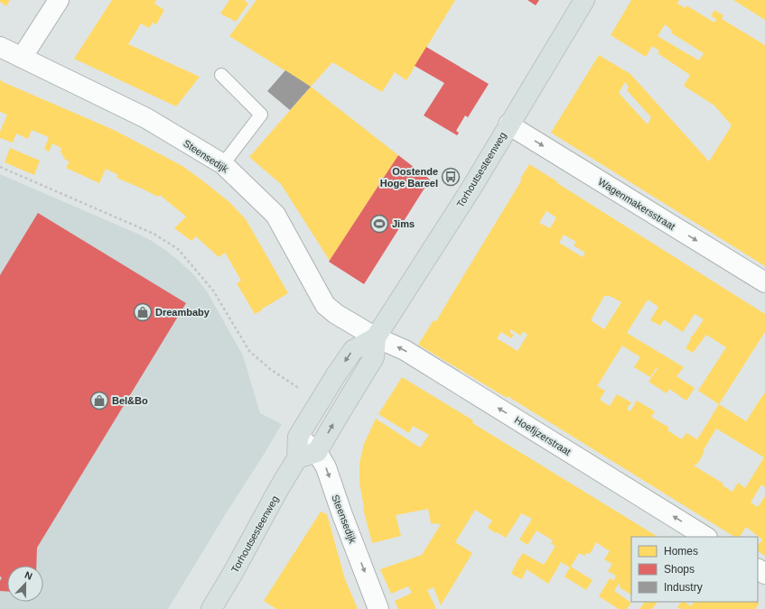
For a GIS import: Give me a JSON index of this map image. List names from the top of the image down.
{
  "streets": {
    "main road": ["Torhoutsesteenweg"],
    "street": ["Steensedijk", "Wagenmakersstraat", "Hoefijzerstraat"]
  },
  "crossings": [
    ["Steensedijk", "Torhoutsesteenweg"],
    ["Steensedijk", "Hoefijzerstraat"],
    ["Torhoutsesteenweg", "Wagenmakersstraat"],
    ["Torhoutsesteenweg", "Hoefijzerstraat"]
  ],
  "one_way": ["Wagenmakersstraat", "Hoefijzerstraat"],
  "places": {
    "bus stop": ["Oostende Hoge Bareel"],
    "sports": ["Jims"],
    "shop": ["Dreambaby", "Bel&Bo"]
  },
  "legend": ["Homes", "Shops", "Industry"],
  "north": "top"
}
